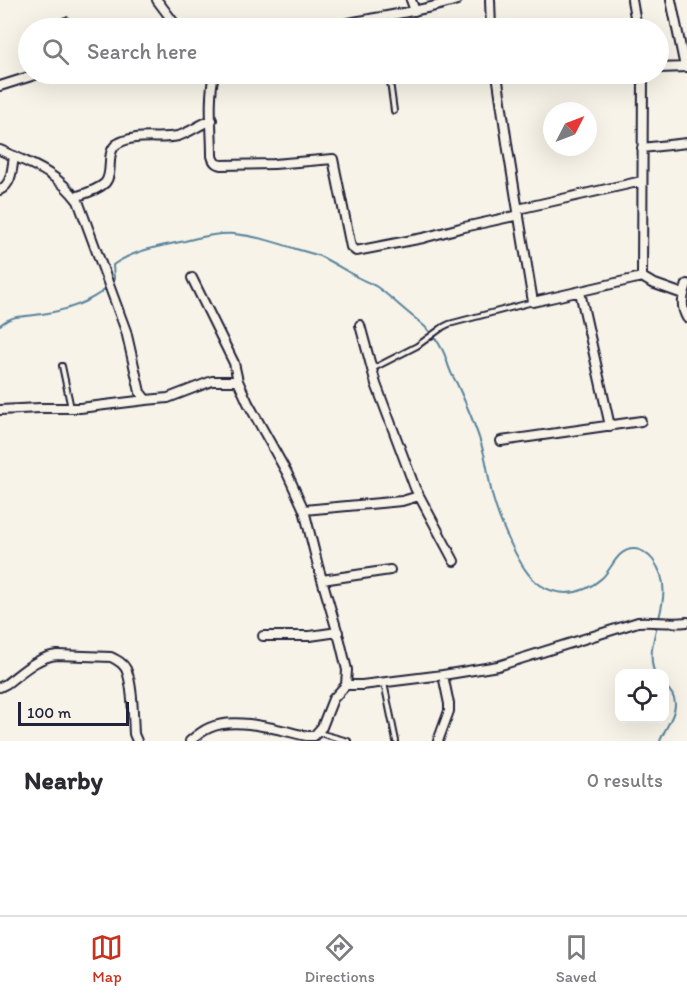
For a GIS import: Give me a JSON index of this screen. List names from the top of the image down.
{
  "scale_bar": "100 m",
  "north": "top right",
  "page": {
    "search": "Search here",
    "scale": "100 m",
    "heading": ["Nearby", "0 results"],
    "nav": ["Map", "Directions", "Saved"]
  }
}
